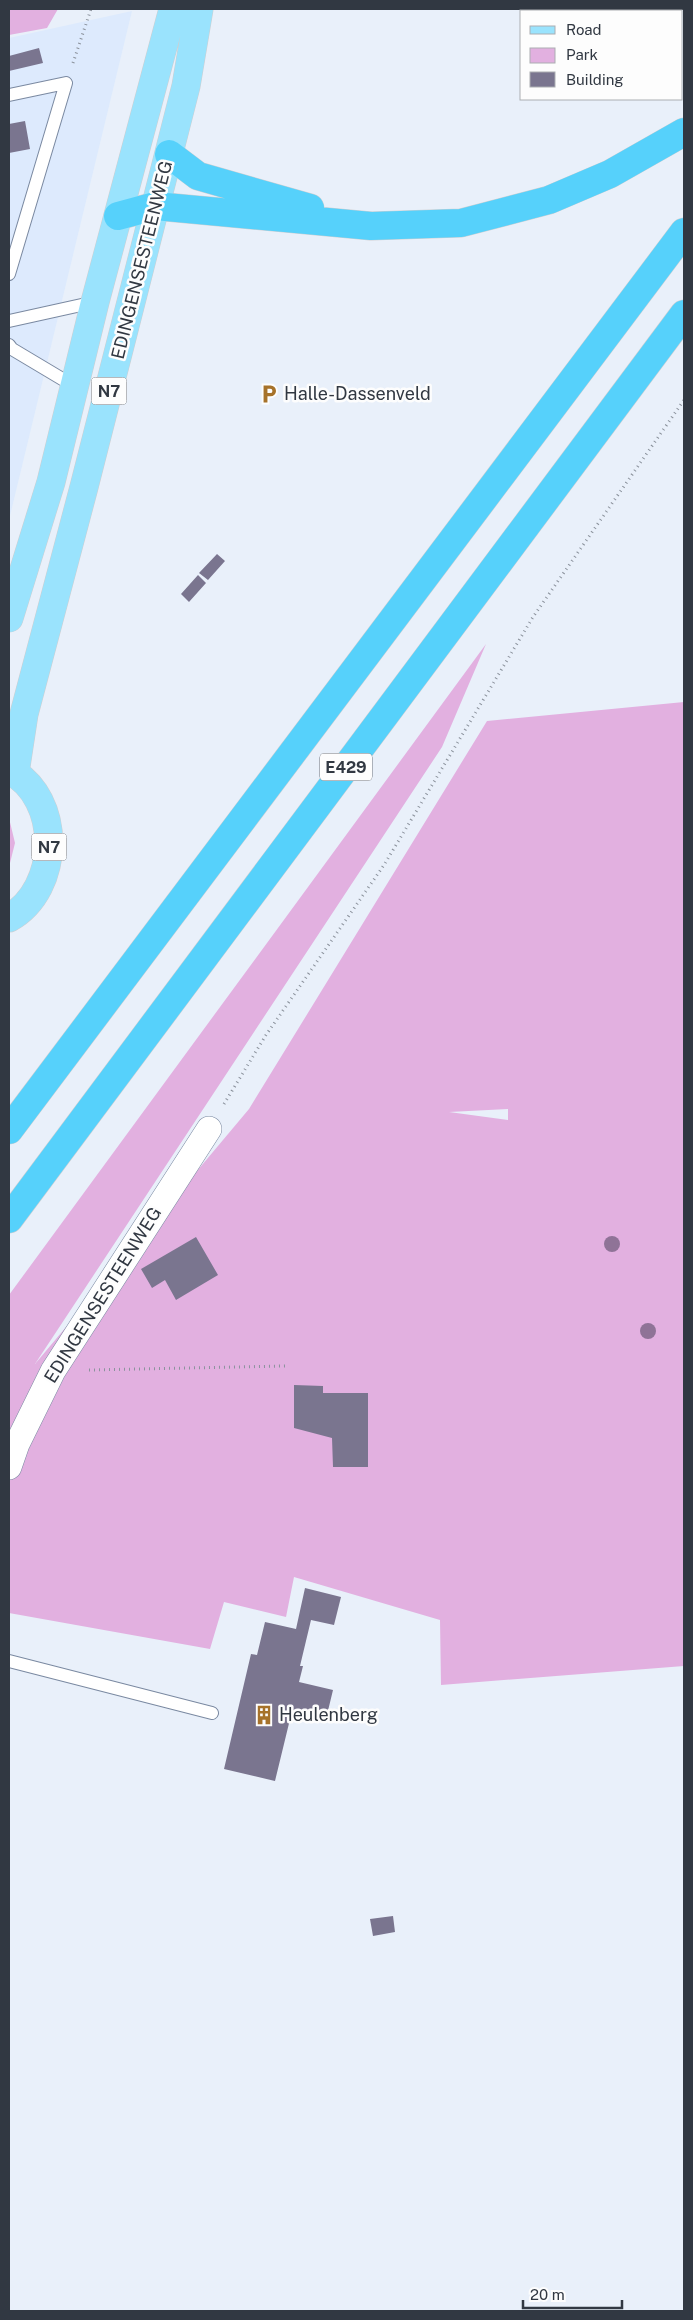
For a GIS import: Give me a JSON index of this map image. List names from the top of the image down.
{
  "streets": {
    "highway": ["E429"],
    "main road": ["EDINGENSESTEENWEG", "N7"]
  },
  "crossings": [
    ["EDINGENSESTEENWEG", "N7"]
  ],
  "places": {
    "parking": ["Halle-Dassenveld"],
    "building": ["Heulenberg"]
  },
  "legend": ["Road", "Park", "Building"],
  "scale_bar": "20 m"
}
